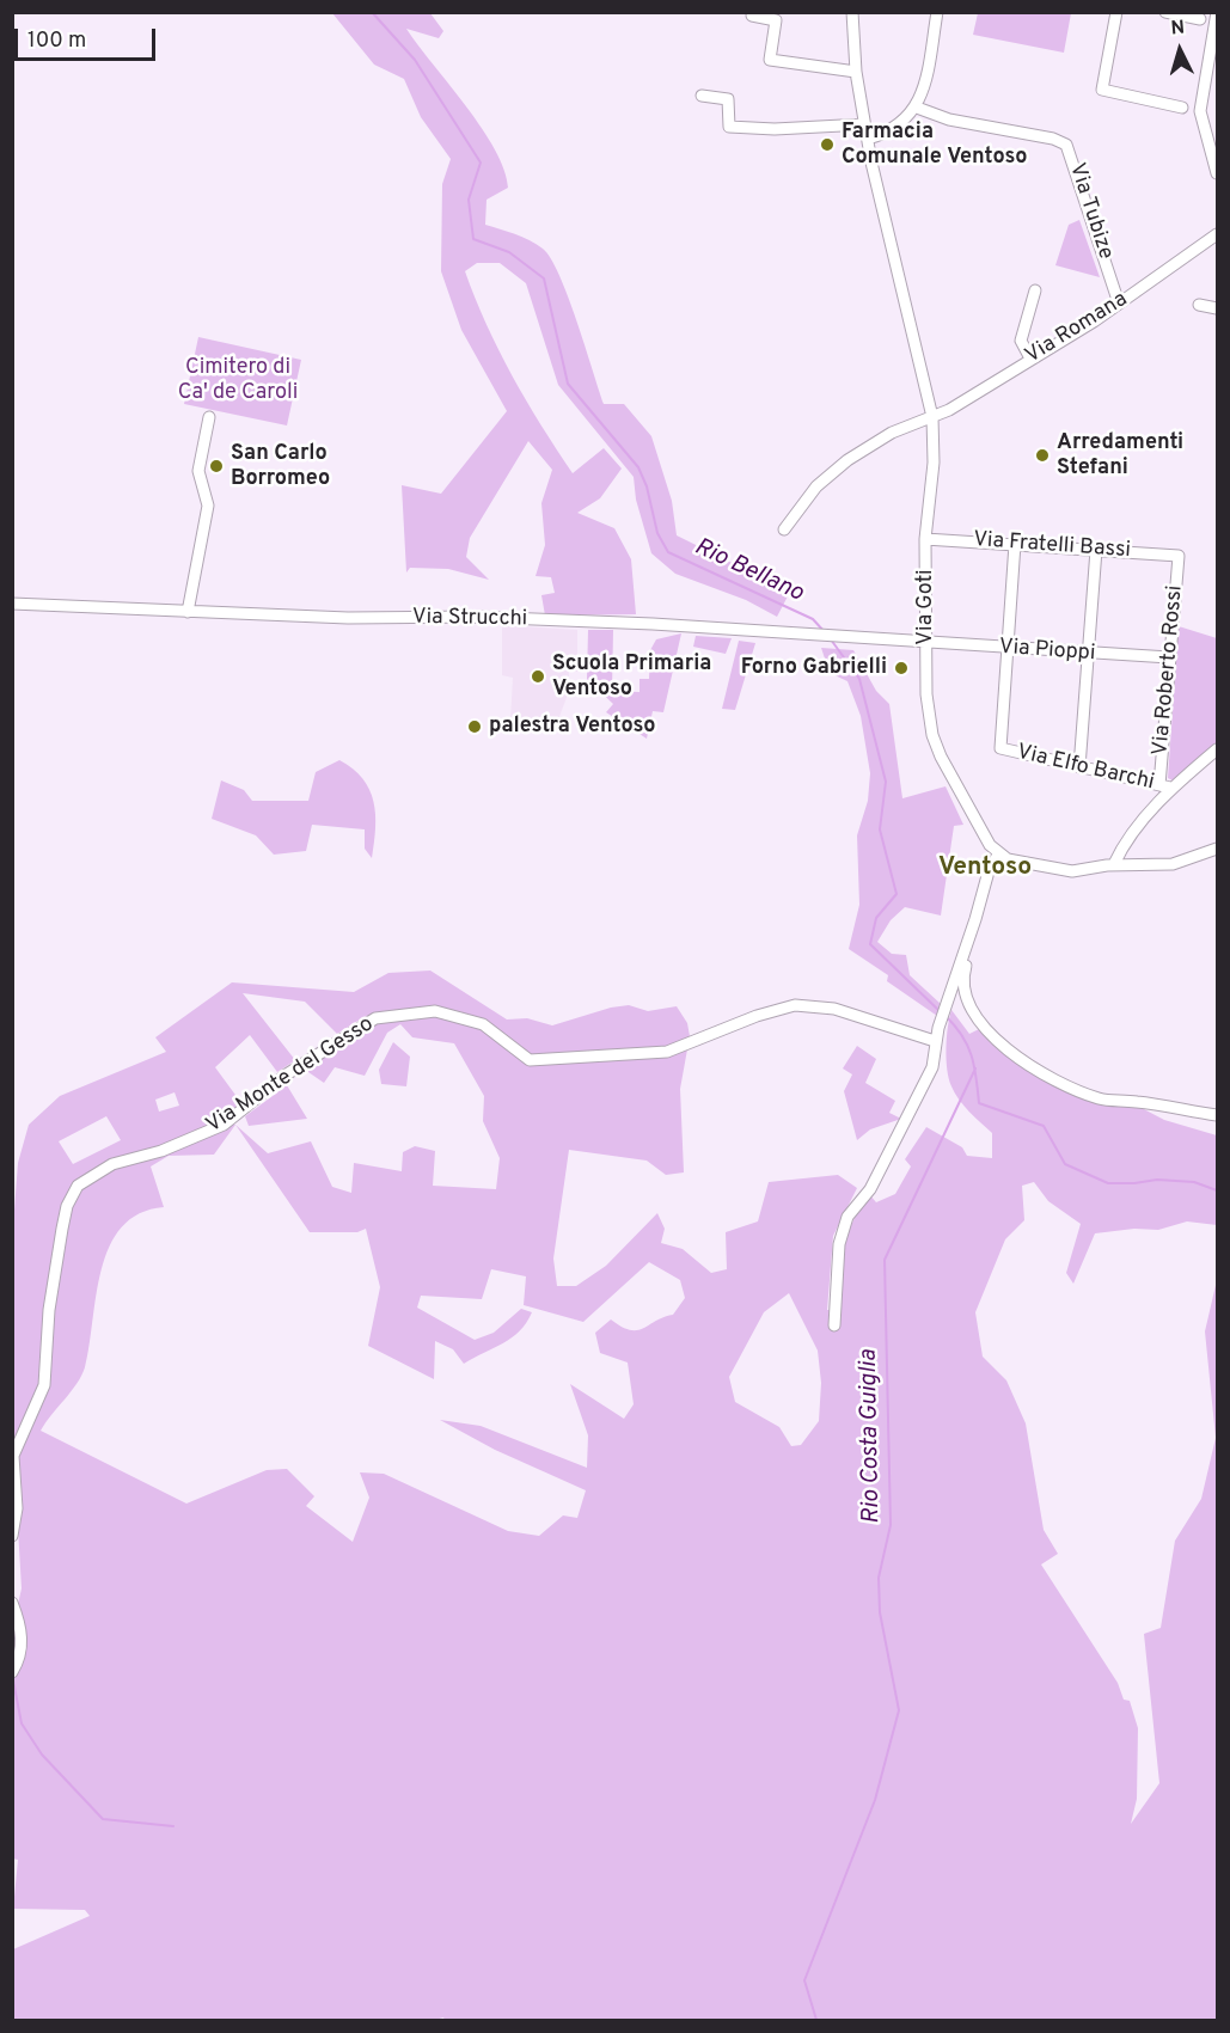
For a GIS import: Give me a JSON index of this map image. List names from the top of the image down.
{
  "streets": {
    "street": [
      "Via Tubize",
      "Via Romana",
      "Via Fratelli Bassi",
      "Via Goti",
      "Via Strucchi",
      "Via Pioppi",
      "Via Roberto Rossi",
      "Via Elfo Barchi",
      "Via Monte del Gesso"
    ]
  },
  "crossings": [
    ["Via Tubize", "Via Romana"],
    ["Via Romana", "Via Goti"],
    ["Via Fratelli Bassi", "Via Goti"],
    ["Via Fratelli Bassi", "Via Roberto Rossi"],
    ["Via Goti", "Via Strucchi"],
    ["Via Goti", "Via Pioppi"],
    ["Via Strucchi", "Via Pioppi"],
    ["Via Pioppi", "Via Roberto Rossi"],
    ["Via Pioppi", "Via Elfo Barchi"],
    ["Via Roberto Rossi", "Via Elfo Barchi"]
  ],
  "districts": ["Ventoso"],
  "water": ["Rio Bellano", "Rio Costa Guiglia"],
  "parks": ["Cimitero di Ca' de Caroli"],
  "places": [
    "Farmacia Comunale Ventoso",
    "Arredamenti Stefani",
    "San Carlo Borromeo",
    "Forno Gabrielli",
    "Scuola Primaria Ventoso",
    "palestra Ventoso"
  ],
  "scale_bar": "100 m",
  "north": "top"
}
